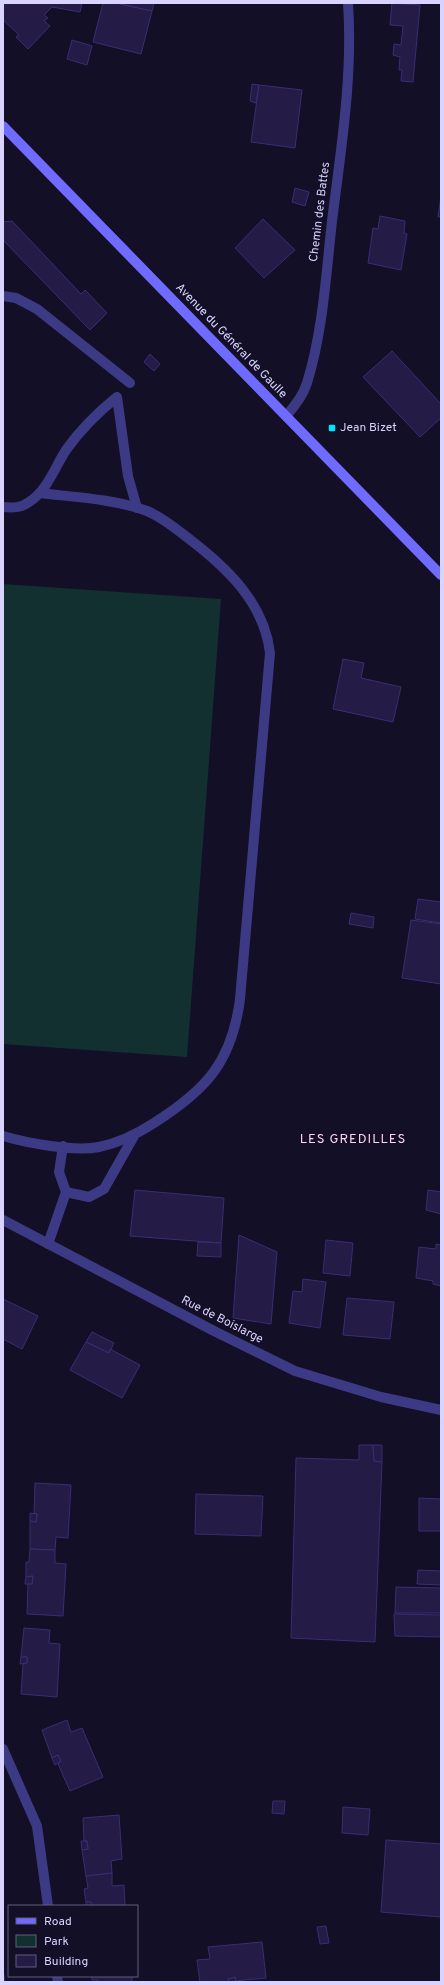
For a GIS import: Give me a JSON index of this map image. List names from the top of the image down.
{
  "streets": {
    "main road": ["Avenue du Général de Gaulle"],
    "street": ["Chemin des Battes", "Rue de Boislarge"]
  },
  "crossings": [
    ["Chemin des Battes", "Avenue du Général de Gaulle"]
  ],
  "districts": ["LES GREDILLES"],
  "places": {
    "transit": ["Jean Bizet"]
  },
  "legend": ["Road", "Park", "Building"]
}
